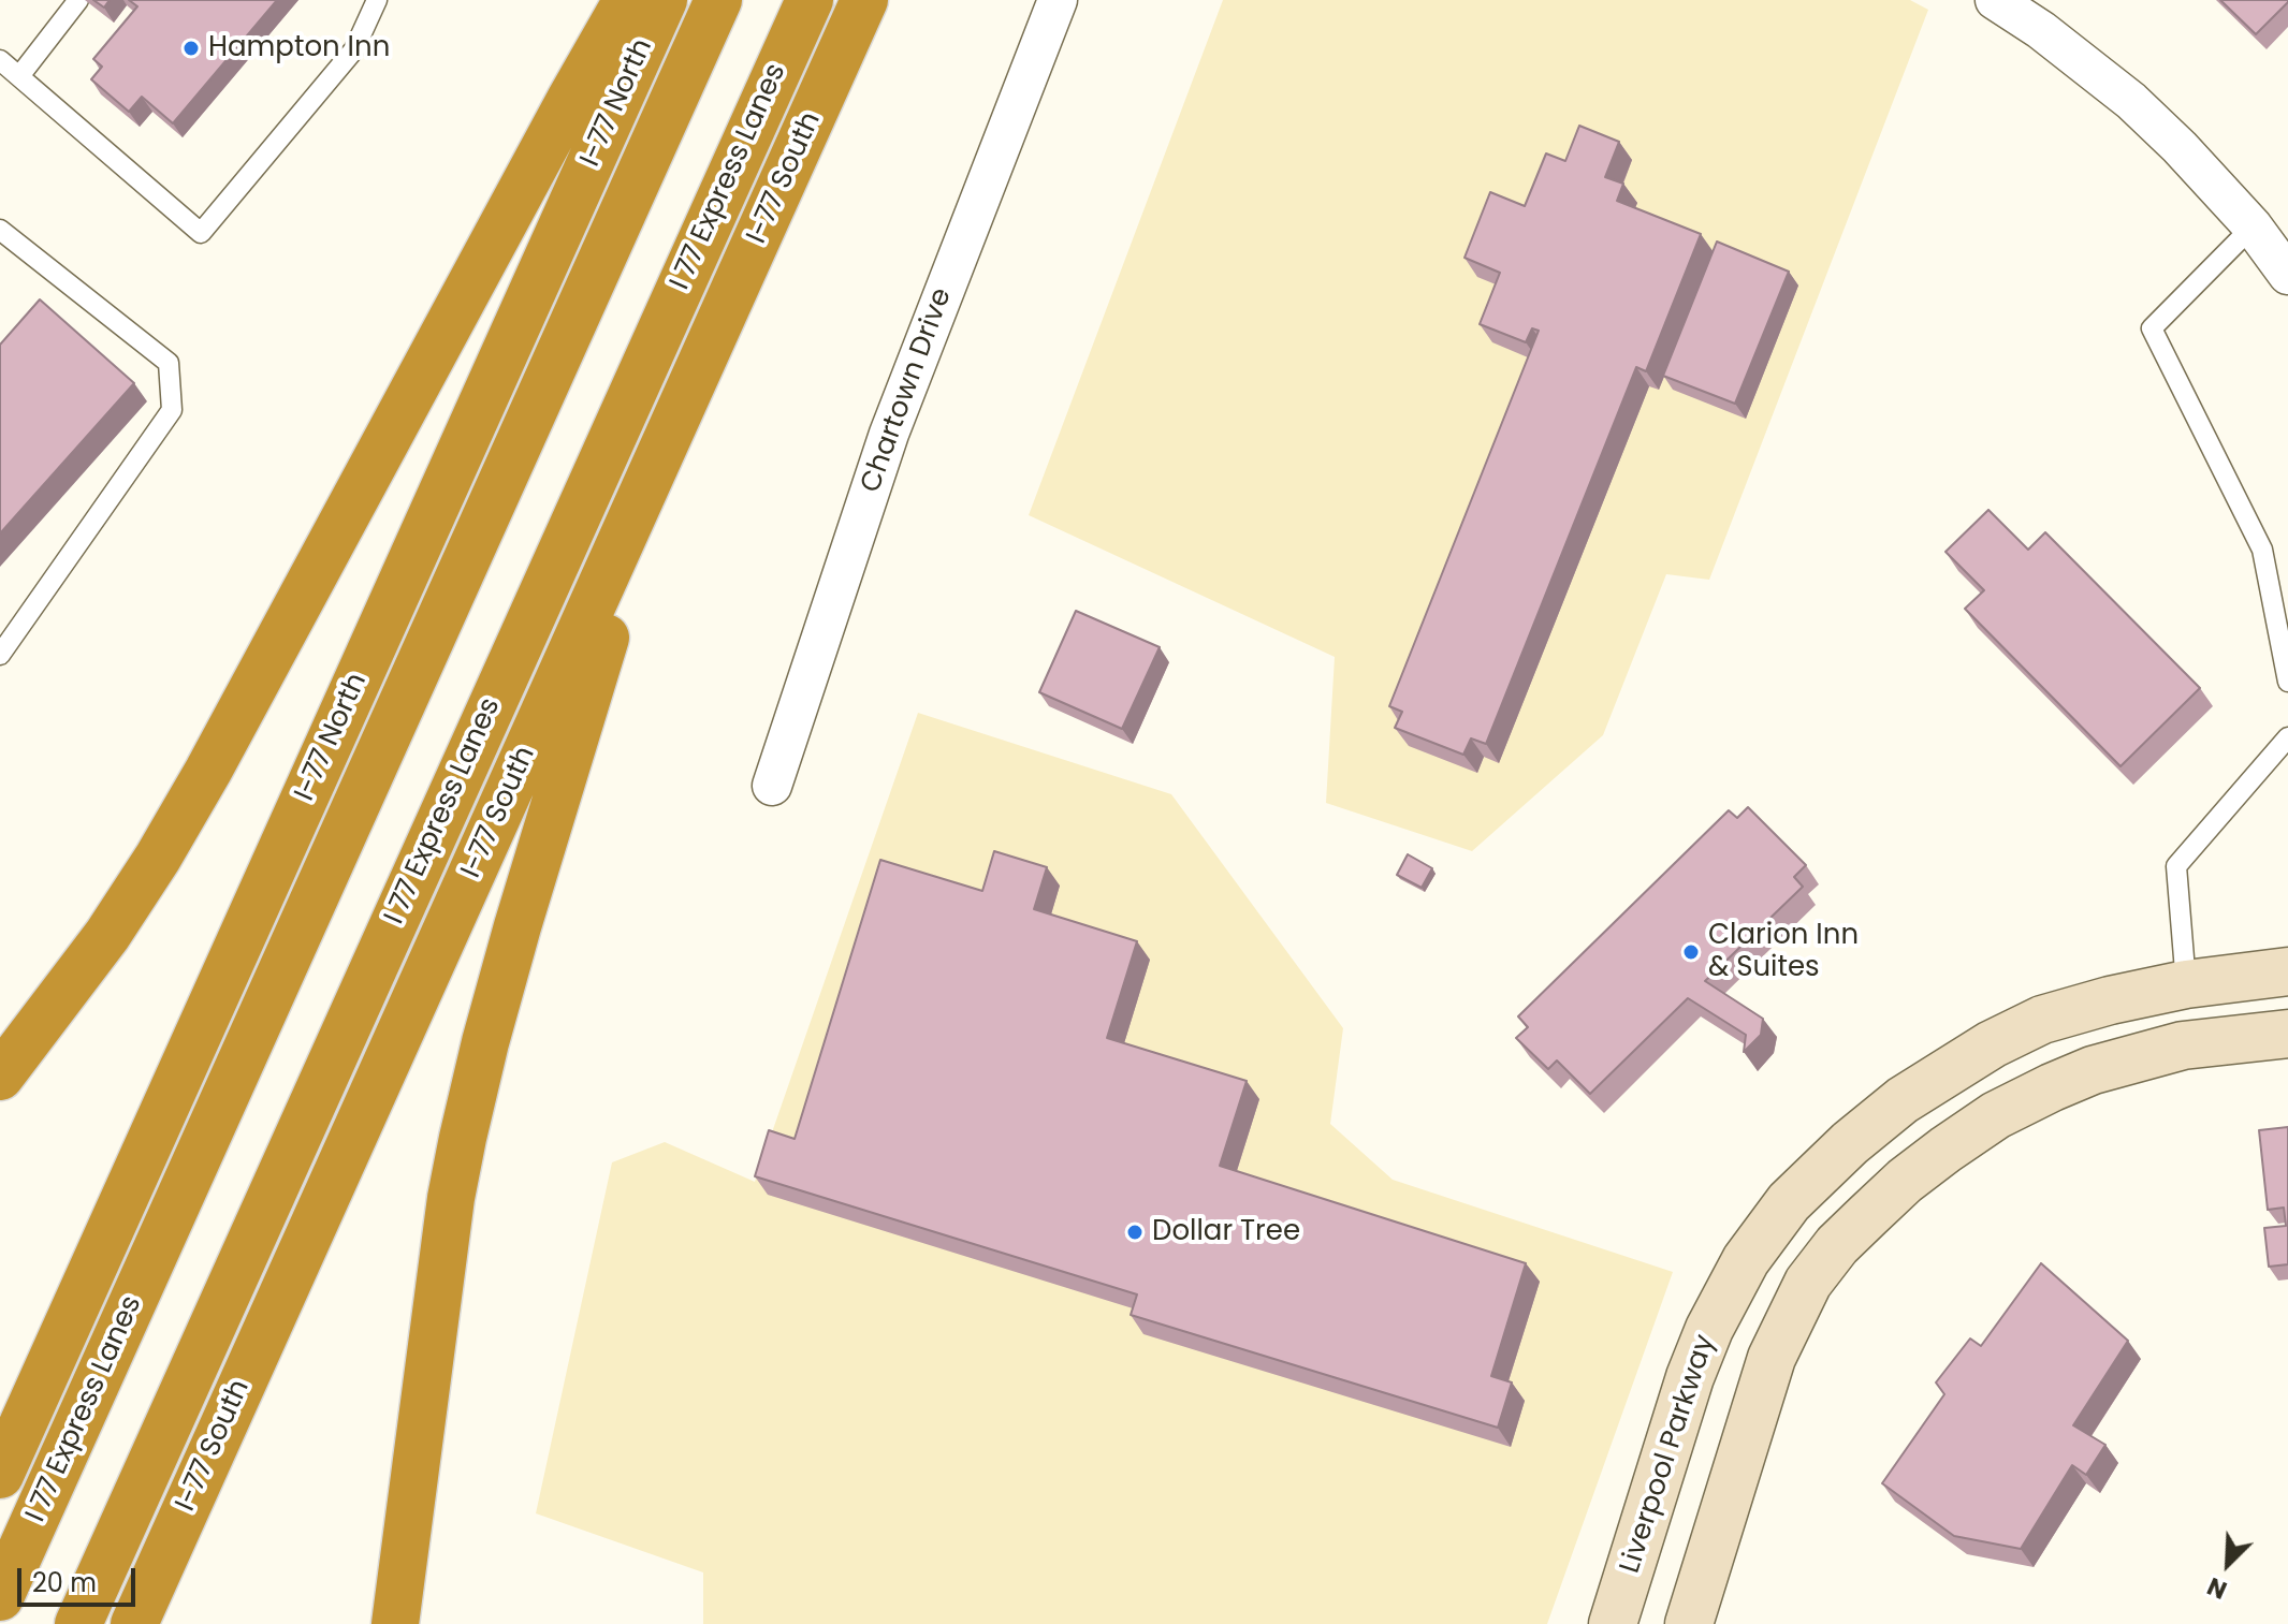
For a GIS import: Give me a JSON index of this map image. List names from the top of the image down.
{
  "streets": {
    "highway": ["I-77 North", "I 77 Express Lanes", "I-77 South"],
    "street": ["Chartown Drive", "Liverpool Parkway"]
  },
  "places": ["Hampton Inn", "Clarion Inn & Suites", "Dollar Tree"],
  "scale_bar": "20 m",
  "north": "bottom left"
}
